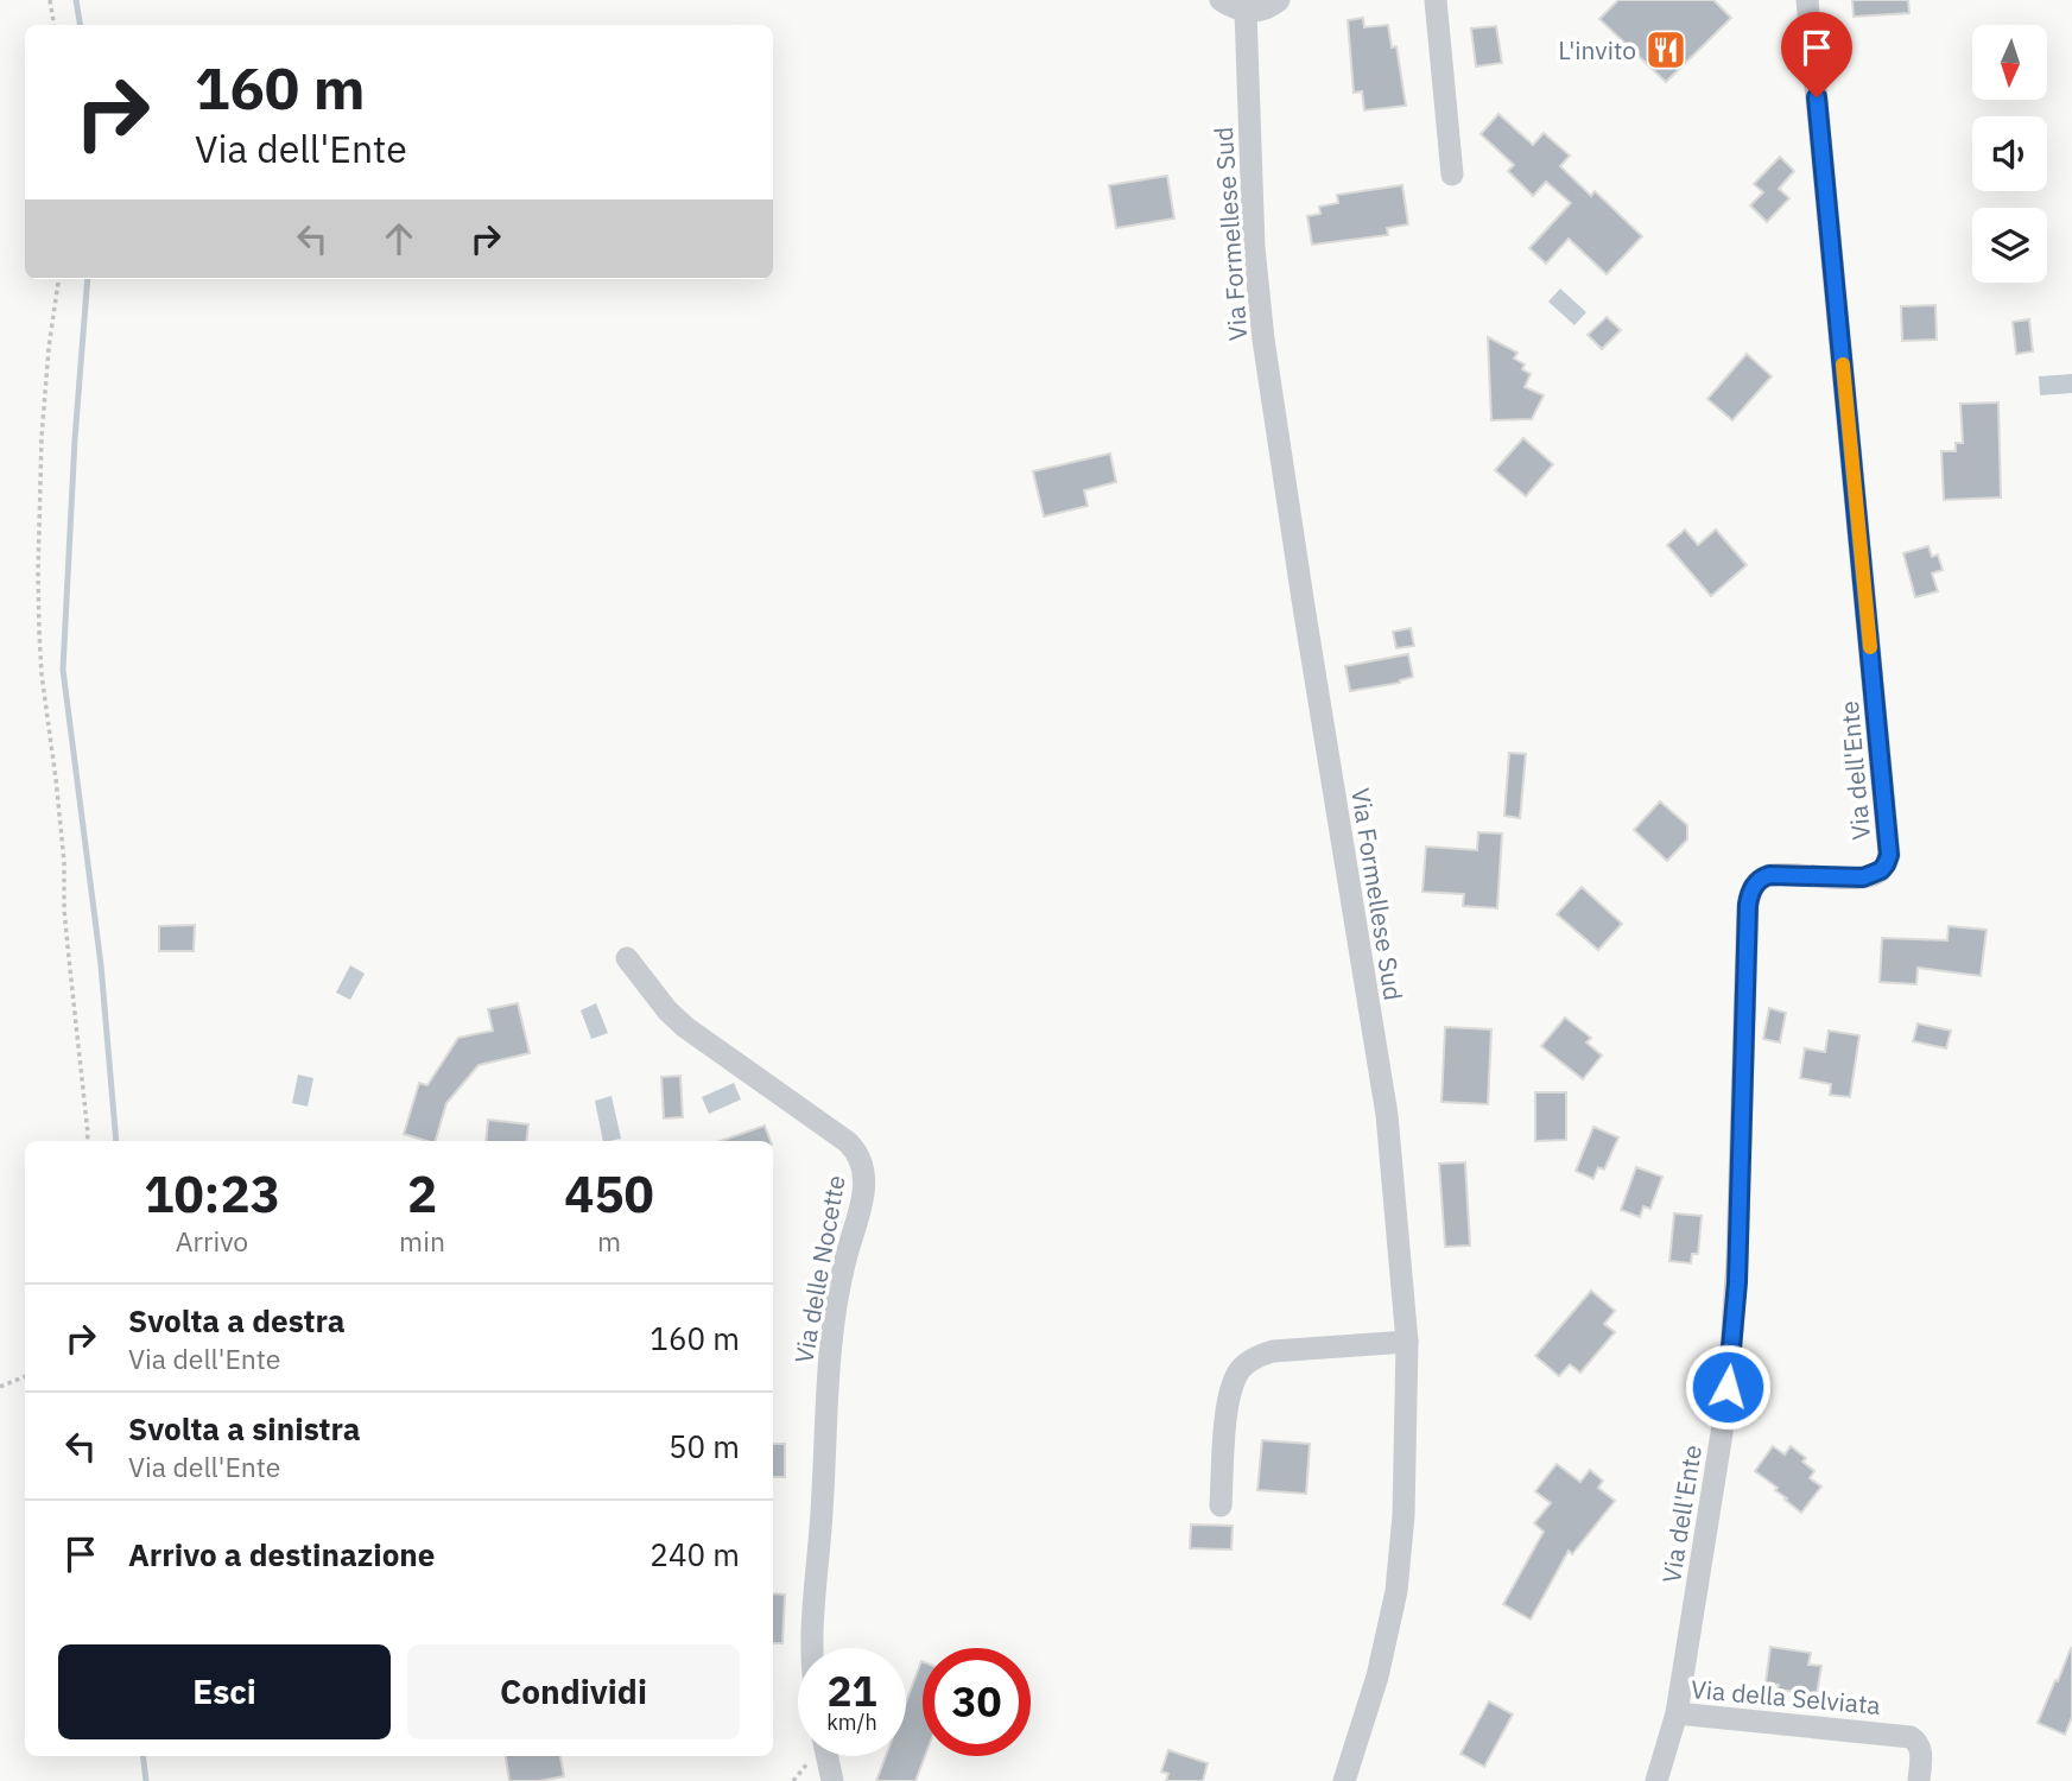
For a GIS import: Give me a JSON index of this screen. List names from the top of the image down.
{
  "streets": {
    "street": [
      "Via Formellese Sud",
      "Via dell'Ente",
      "Via delle Nocette",
      "Via della Selviata"
    ]
  },
  "crossings": [
    ["Via dell'Ente", "Via della Selviata"]
  ],
  "places": {
    "restaurant": ["L'invito"]
  },
  "north": "bottom",
  "page": {
    "turn": ["160 m", "Via dell'Ente"],
    "eta": [
      "10:23",
      "Arrivo",
      "2",
      "min",
      "450",
      "m"
    ],
    "list": [
      {
        "name": "Svolta a destra",
        "note": "Via dell'Ente",
        "value": "160 m"
      },
      {
        "name": "Svolta a sinistra",
        "note": "Via dell'Ente",
        "value": "50 m"
      },
      {
        "name": "Arrivo a destinazione",
        "value": "240 m"
      }
    ],
    "buttons": ["Esci", "Condividi"],
    "speed": "21 km/h",
    "limit": "30"
  }
}
